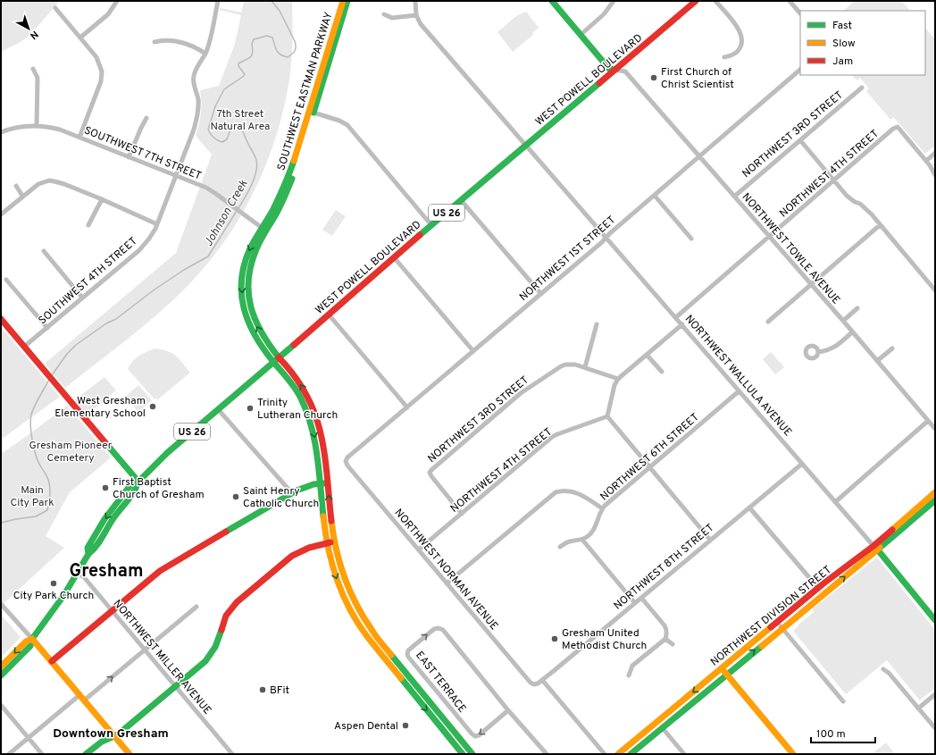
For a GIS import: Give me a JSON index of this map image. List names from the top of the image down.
{
  "streets": {
    "main road": [
      "WEST POWELL BOULEVARD",
      "SOUTHWEST EASTMAN PARKWAY",
      "US 26",
      "NORTHWEST WALLULA AVENUE",
      "NORTHWEST DIVISION STREET"
    ],
    "street": [
      "NORTHWEST 3RD STREET",
      "SOUTHWEST 7TH STREET",
      "NORTHWEST 4TH STREET",
      "NORTHWEST TOWLE AVENUE",
      "NORTHWEST 1ST STREET",
      "SOUTHWEST 4TH STREET",
      "NORTHWEST 6TH STREET",
      "NORTHWEST 8TH STREET",
      "NORTHWEST NORMAN AVENUE",
      "NORTHWEST MILLER AVENUE",
      "EAST TERRACE"
    ]
  },
  "crossings": [
    ["WEST POWELL BOULEVARD", "SOUTHWEST EASTMAN PARKWAY"],
    ["WEST POWELL BOULEVARD", "US 26"],
    ["WEST POWELL BOULEVARD", "NORTHWEST TOWLE AVENUE"],
    ["WEST POWELL BOULEVARD", "NORTHWEST WALLULA AVENUE"],
    ["WEST POWELL BOULEVARD", "NORTHWEST MILLER AVENUE"],
    ["SOUTHWEST EASTMAN PARKWAY", "SOUTHWEST 7TH STREET"],
    ["NORTHWEST 3RD STREET", "NORTHWEST 4TH STREET"],
    ["NORTHWEST 3RD STREET", "NORTHWEST TOWLE AVENUE"],
    ["SOUTHWEST 7TH STREET", "SOUTHWEST 4TH STREET"],
    ["NORTHWEST 4TH STREET", "NORTHWEST TOWLE AVENUE"],
    ["NORTHWEST 4TH STREET", "NORTHWEST WALLULA AVENUE"],
    ["NORTHWEST 4TH STREET", "NORTHWEST NORMAN AVENUE"],
    ["NORTHWEST TOWLE AVENUE", "NORTHWEST 1ST STREET"],
    ["NORTHWEST 1ST STREET", "NORTHWEST WALLULA AVENUE"],
    ["NORTHWEST 1ST STREET", "NORTHWEST NORMAN AVENUE"],
    ["NORTHWEST WALLULA AVENUE", "NORTHWEST 6TH STREET"],
    ["NORTHWEST WALLULA AVENUE", "NORTHWEST 8TH STREET"],
    ["NORTHWEST WALLULA AVENUE", "NORTHWEST DIVISION STREET"],
    ["NORTHWEST 8TH STREET", "NORTHWEST NORMAN AVENUE"]
  ],
  "districts": ["Gresham", "Downtown Gresham"],
  "water": ["Johnson Creek"],
  "parks": ["7th Street Natural Area", "Gresham Pioneer Cemetery", "Main City Park"],
  "places": [
    "First Church of Christ Scientist",
    "West Gresham Elementary School",
    "Trinity Lutheran Church",
    "First Baptist Church of Gresham",
    "Saint Henry Catholic Church",
    "City Park Church",
    "Gresham United Methodist Church",
    "BFit",
    "Aspen Dental"
  ],
  "legend": ["Fast", "Slow", "Jam"],
  "scale_bar": "100 m",
  "north": "bottom right"
}
